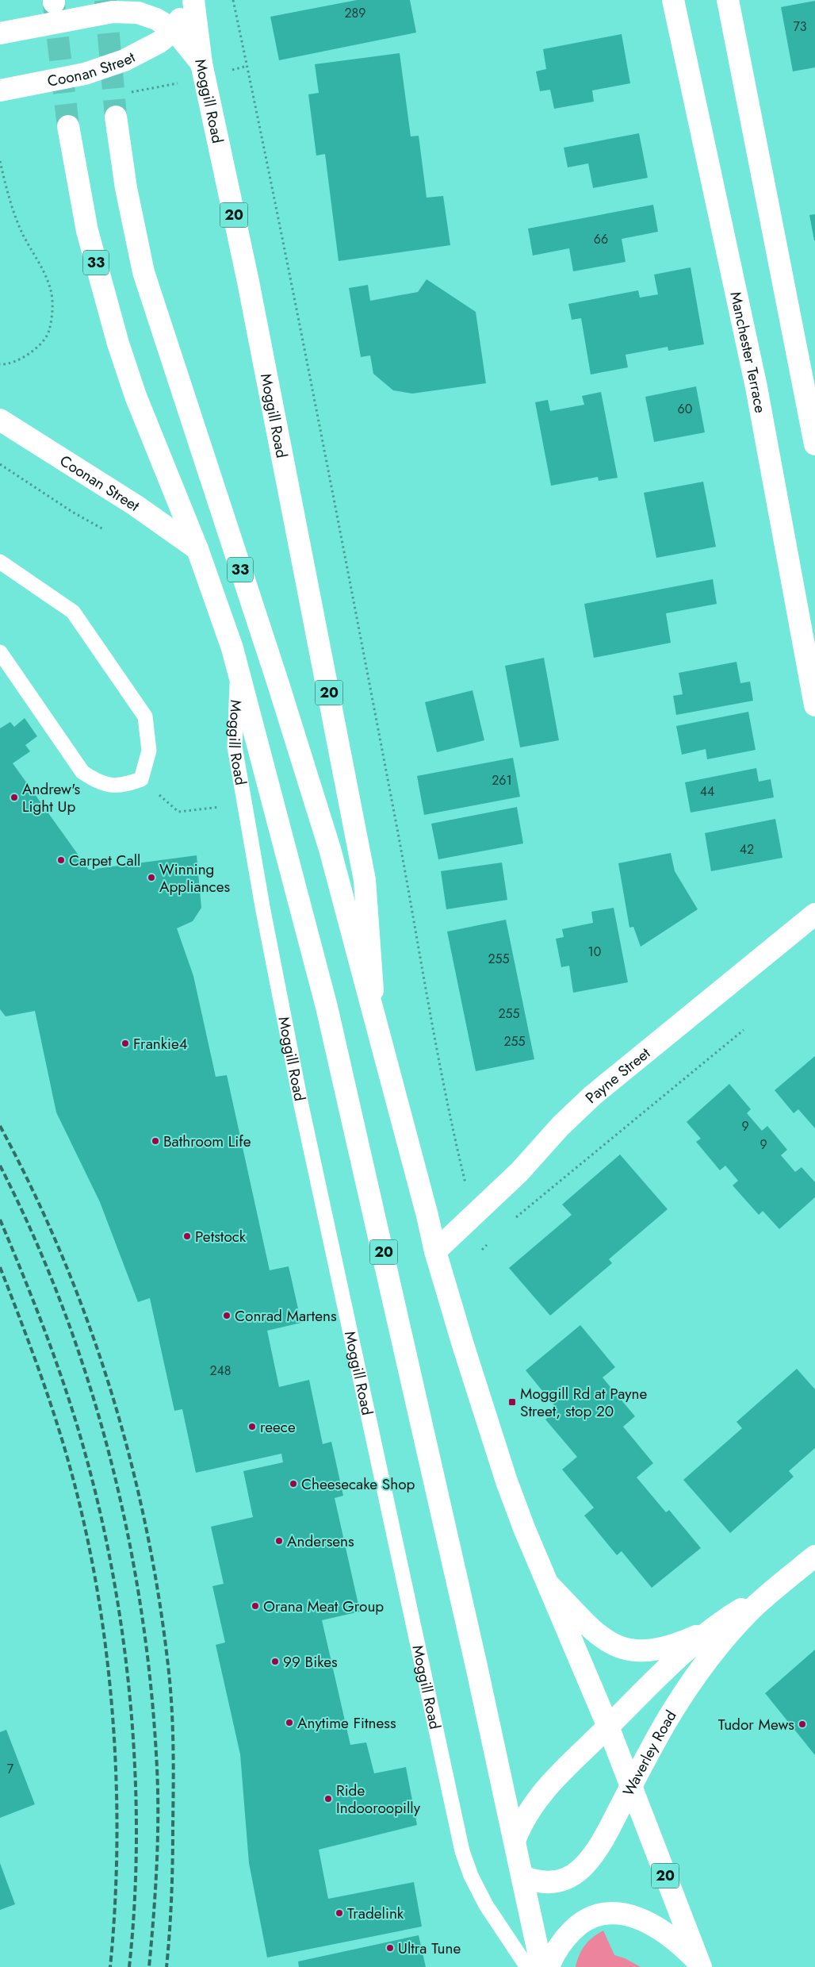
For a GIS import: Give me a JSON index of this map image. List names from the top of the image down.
{
  "streets": {
    "main road": [
      "Coonan Street",
      "Moggill Road",
      "20",
      "33",
      "Manchester Terrace",
      "Payne Street",
      "Waverley Road"
    ]
  },
  "crossings": [
    ["Coonan Street", "Moggill Road"],
    ["Coonan Street", "20"],
    ["Moggill Road", "20"],
    ["Moggill Road", "Payne Street"],
    ["Moggill Road", "Waverley Road"]
  ],
  "places": {
    "other": [
      "Andrew's Light Up",
      "Carpet Call",
      "Winning Appliances",
      "Frankie4",
      "Bathroom Life",
      "Petstock",
      "Conrad Martens",
      "reece",
      "Cheesecake Shop",
      "Andersens",
      "Orana Meat Group",
      "99 Bikes",
      "Anytime Fitness",
      "Tudor Mews",
      "Ride Indooroopilly",
      "Tradelink",
      "Ultra Tune"
    ],
    "transit": ["Moggill Rd at Payne Street, stop 20"]
  },
  "house_numbers": [
    "289",
    "73",
    "66",
    "60",
    "261",
    "44",
    "42",
    "10",
    "255",
    "255",
    "255",
    "9",
    "9",
    "248",
    "7"
  ]
}
